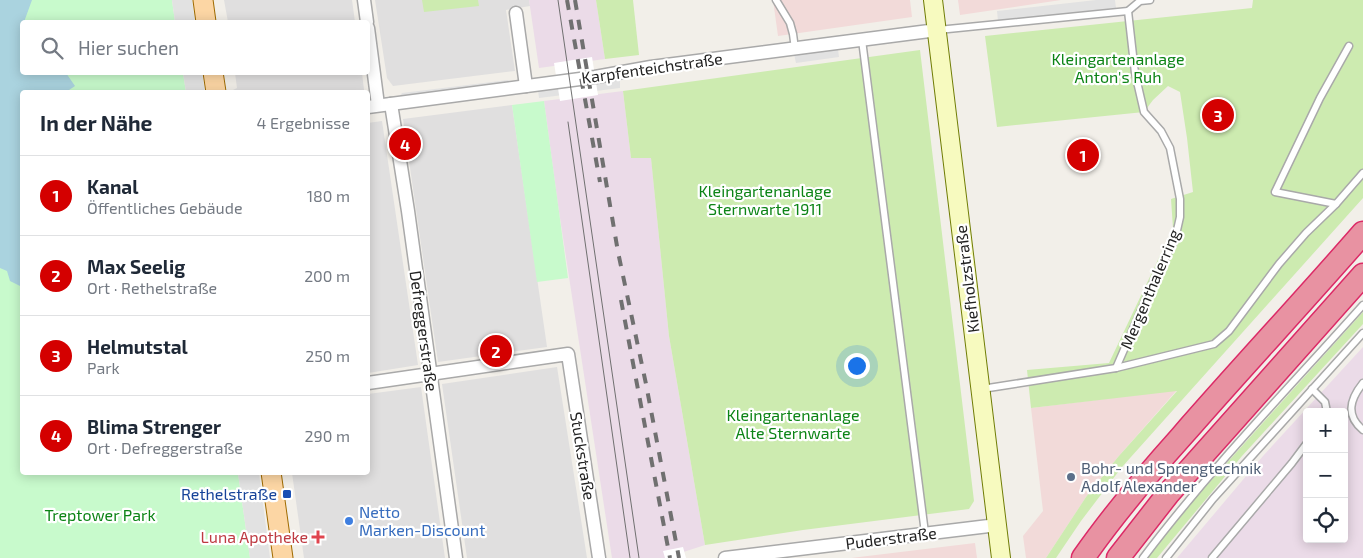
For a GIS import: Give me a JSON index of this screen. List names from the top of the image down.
{
  "streets": {
    "street": [
      "Karpfenteichstraße",
      "Kiefholzstraße",
      "Defreggerstraße",
      "Stuckstraße",
      "Puderstraße"
    ],
    "lane": ["Mergenthalerring"]
  },
  "crossings": [
    ["Karpfenteichstraße", "Kiefholzstraße"],
    ["Karpfenteichstraße", "Defreggerstraße"],
    ["Kiefholzstraße", "Mergenthalerring"],
    ["Kiefholzstraße", "Puderstraße"],
    ["Defreggerstraße", "Stuckstraße"]
  ],
  "parks": [
    "Kleingartenanlage Anton's Ruh",
    "Kleingartenanlage Sternwarte 1911",
    "Kleingartenanlage Alte Sternwarte",
    "Treptower Park"
  ],
  "places": {
    "other": ["Bohr- und Sprengtechnik Adolf Alexander", "Netto Marken-Discount"],
    "transit": ["Rethelstraße"],
    "health": ["Luna Apotheke"]
  },
  "page": {
    "search": "Hier suchen",
    "heading": ["In der Nähe", "4 Ergebnisse"],
    "pins": [
      "3",
      "4",
      "1",
      "2"
    ],
    "list": [
      {
        "mark": "1",
        "name": "Kanal",
        "note": "Öffentliches Gebäude",
        "value": "180 m"
      },
      {
        "mark": "2",
        "name": "Max Seelig",
        "note": "Ort · Rethelstraße",
        "value": "200 m"
      },
      {
        "mark": "3",
        "name": "Helmutstal",
        "note": "Park",
        "value": "250 m"
      },
      {
        "mark": "4",
        "name": "Blima Strenger",
        "note": "Ort · Defreggerstraße",
        "value": "290 m"
      }
    ],
    "map_buttons": ["+", "−"]
  }
}
